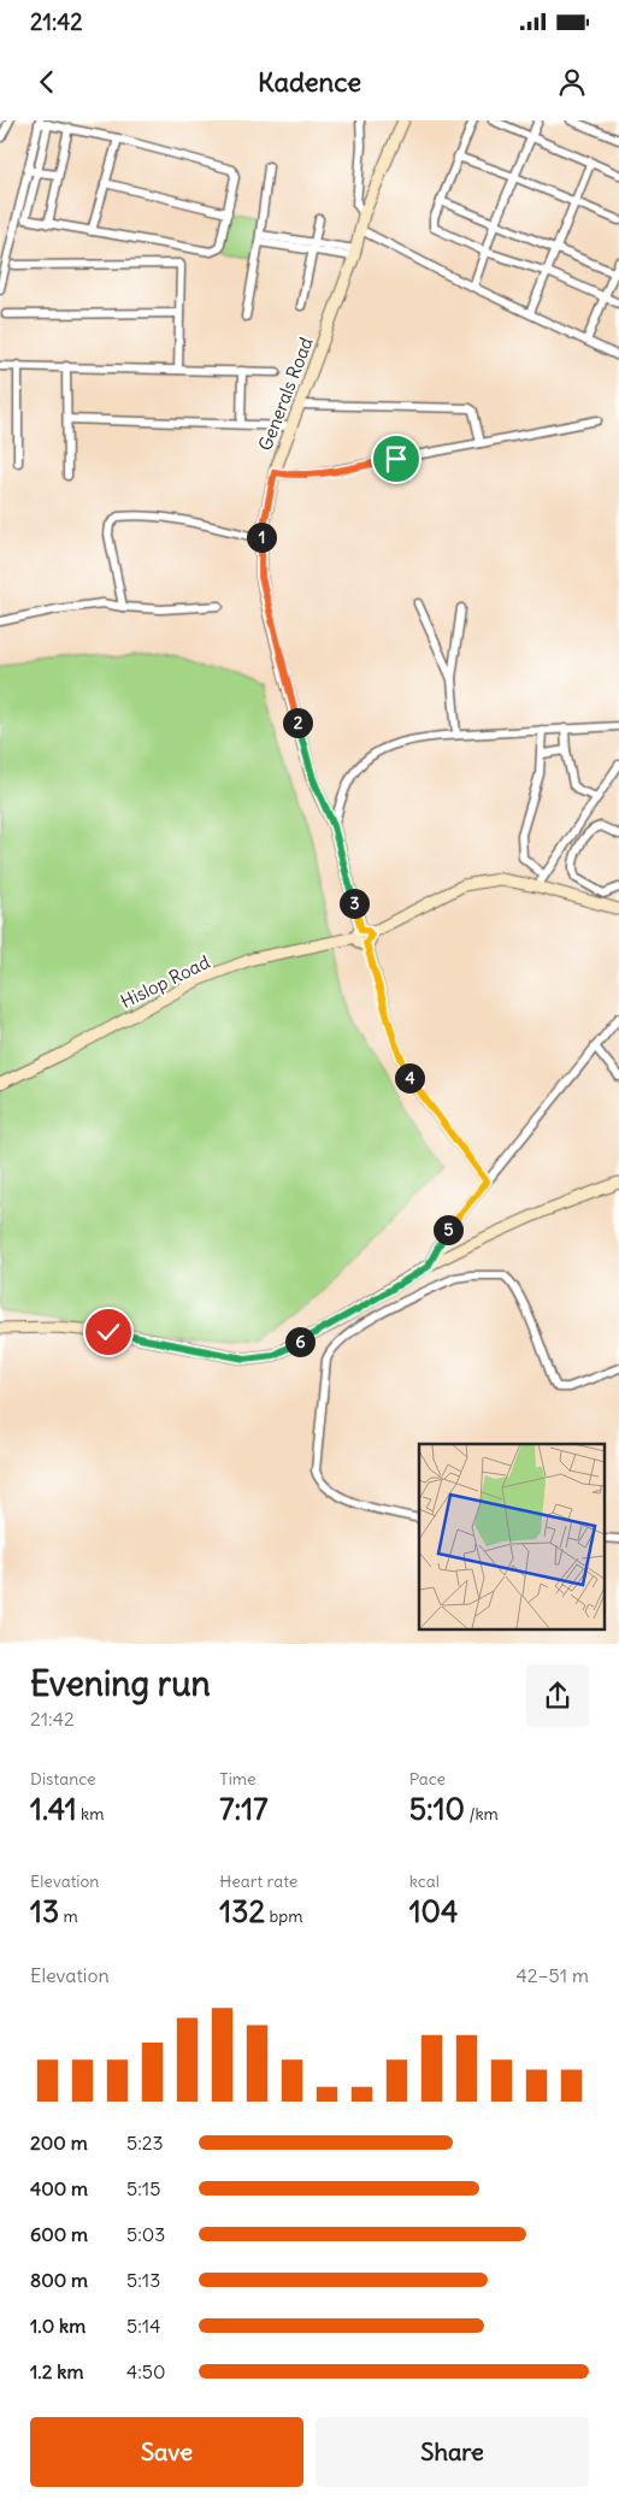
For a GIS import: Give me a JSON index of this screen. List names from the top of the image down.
{
  "streets": {
    "street": ["Generals Road", "Hislop Road"]
  },
  "crossings": [
    ["Generals Road", "Hislop Road"]
  ],
  "page": {
    "status": "21:42",
    "header": "Kadence",
    "pins": [
      "1",
      "2",
      "3",
      "4",
      "5",
      "6"
    ],
    "heading": ["Evening run", "21:42"],
    "stats": [
      ["Distance", "1.41 km"],
      ["Time", "7:17"],
      ["Pace", "5:10 /km"],
      ["Elevation", "13 m"],
      ["Heart rate", "132 bpm"],
      ["kcal", "104"]
    ],
    "chart": ["Elevation", "42–51 m"],
    "list": [
      {
        "name": "200 m",
        "note": "5:23"
      },
      {
        "name": "400 m",
        "note": "5:15"
      },
      {
        "name": "600 m",
        "note": "5:03"
      },
      {
        "name": "800 m",
        "note": "5:13"
      },
      {
        "name": "1.0 km",
        "note": "5:14"
      },
      {
        "name": "1.2 km",
        "note": "4:50"
      }
    ],
    "buttons": ["Save", "Share"]
  }
}
